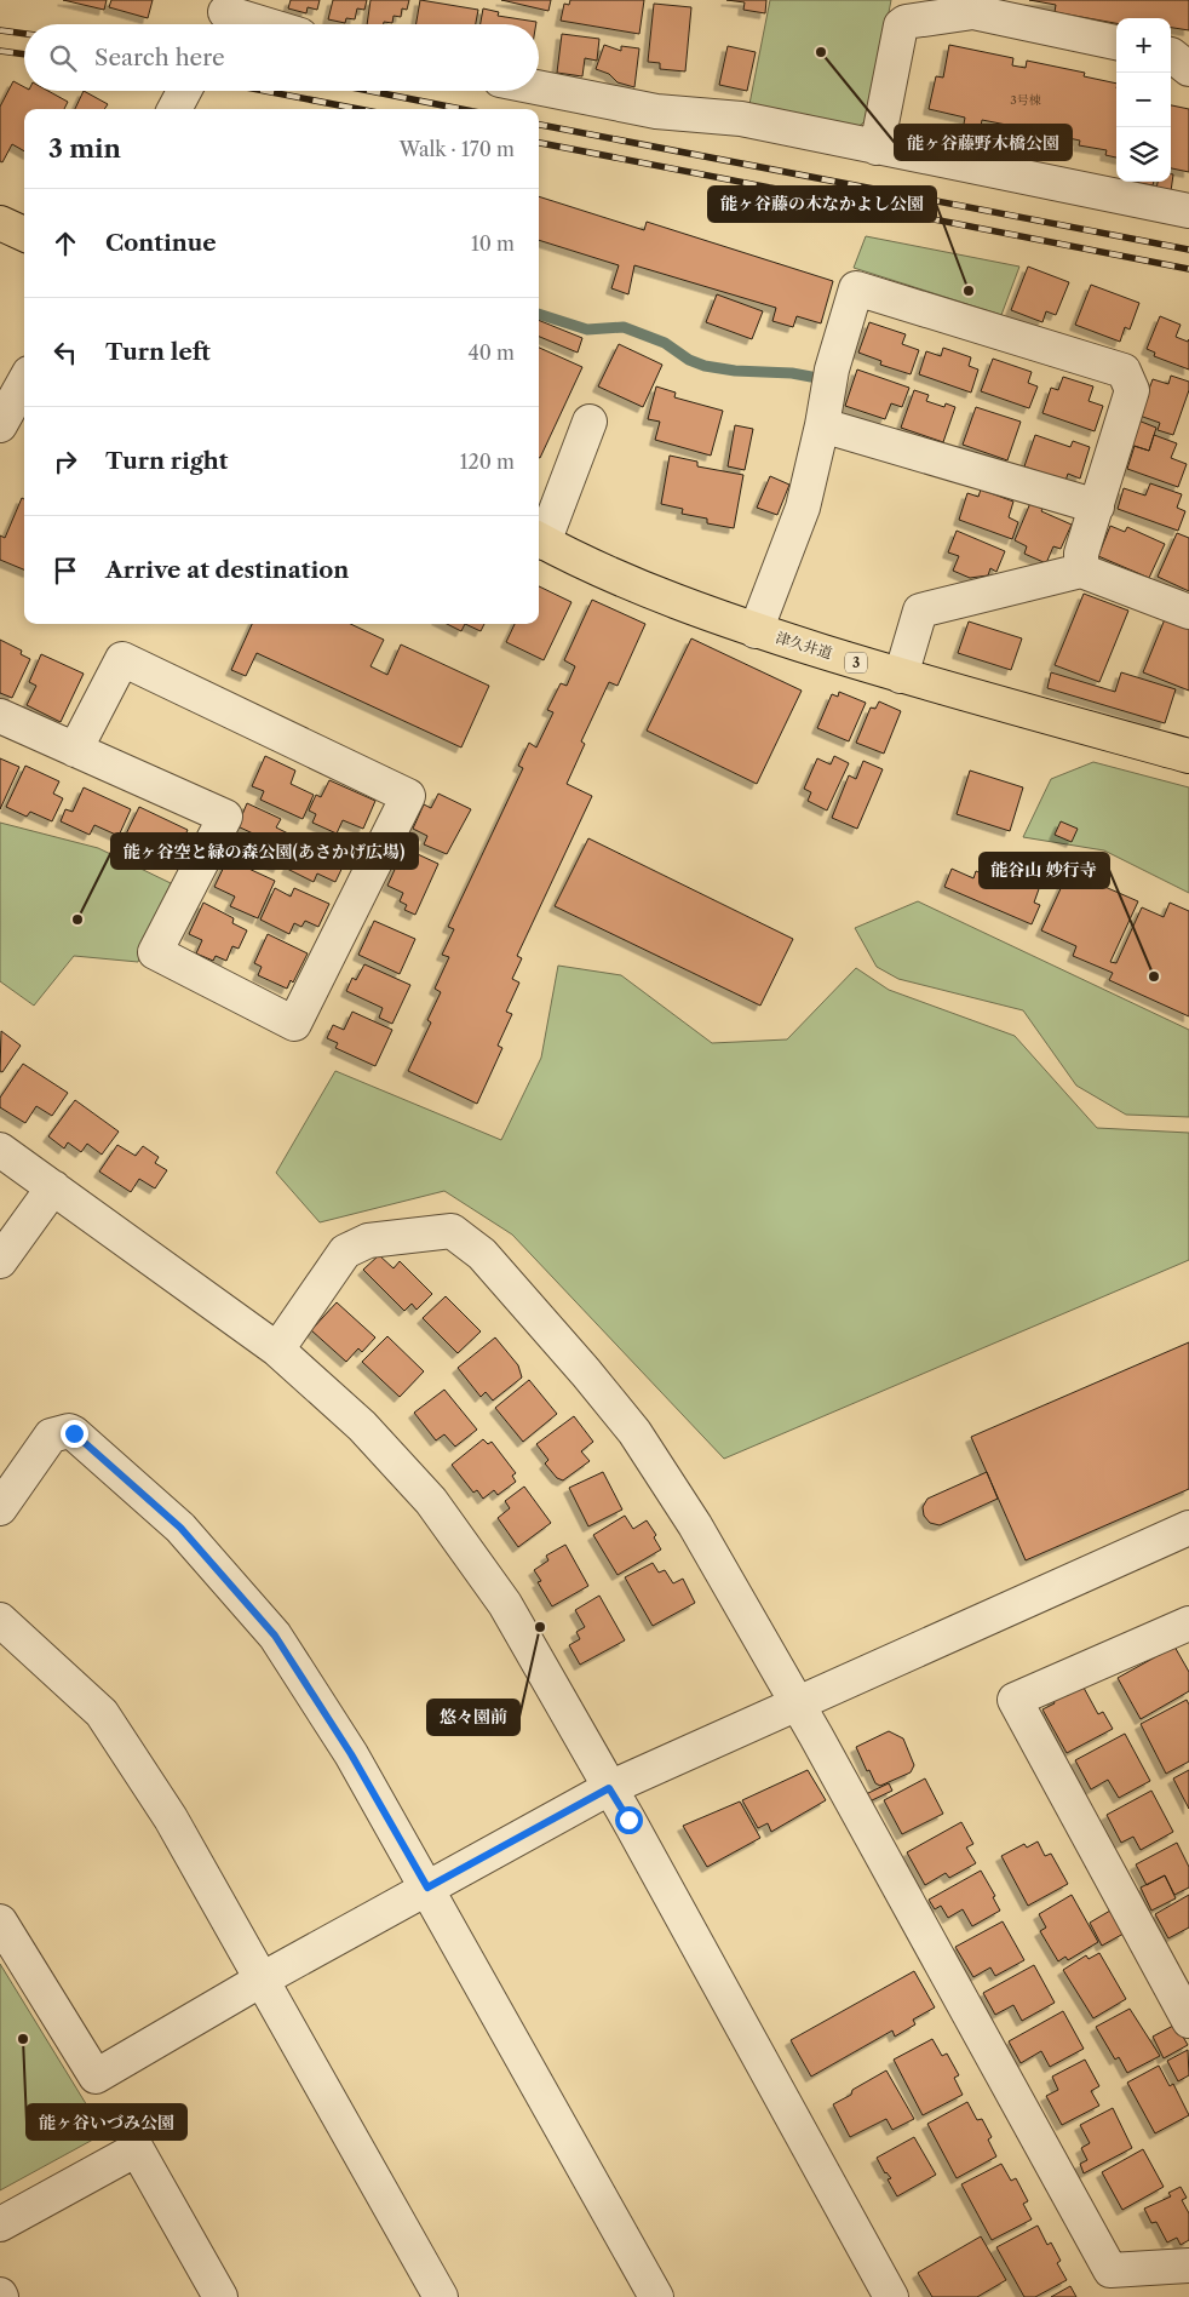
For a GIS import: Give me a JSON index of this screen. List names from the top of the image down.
{
  "streets": {
    "main road": ["津久井道", "3"]
  },
  "places": [
    "能ヶ谷藤野木橋公園",
    "能ヶ谷藤の木なかよし公園",
    "能ヶ谷空と緑の森公園(あさかげ広場)",
    "能谷山 妙行寺",
    "悠々園前",
    "能ヶ谷いづみ公園"
  ],
  "house_numbers": ["3号棟"],
  "page": {
    "map_buttons": ["+", "−"],
    "search": "Search here",
    "heading": ["3 min", "Walk · 170 m"],
    "list": [
      ["Continue", "10 m"],
      ["Turn left", "40 m"],
      ["Turn right", "120 m"],
      "Arrive at destination"
    ]
  }
}
